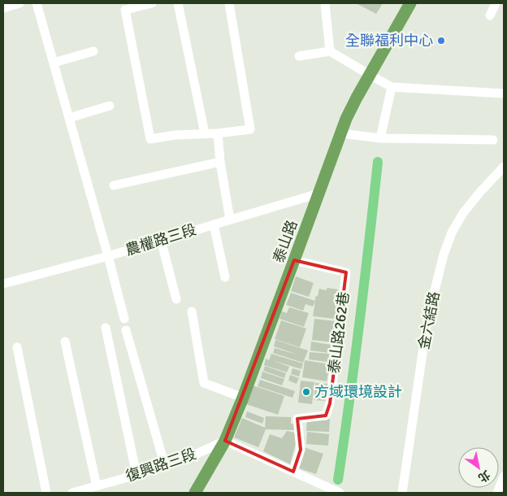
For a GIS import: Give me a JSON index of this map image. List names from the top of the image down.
{
  "streets": {
    "main road": ["泰山路"],
    "street": [
      "農權路三段",
      "金六結路",
      "泰山路262巷",
      "復興路三段"
    ]
  },
  "crossings": [
    ["農權路三段", "泰山路"],
    ["泰山路", "泰山路262巷"],
    ["泰山路", "復興路三段"]
  ],
  "places": ["全聯福利中心", "方域環境設計"],
  "north": "bottom right"
}
